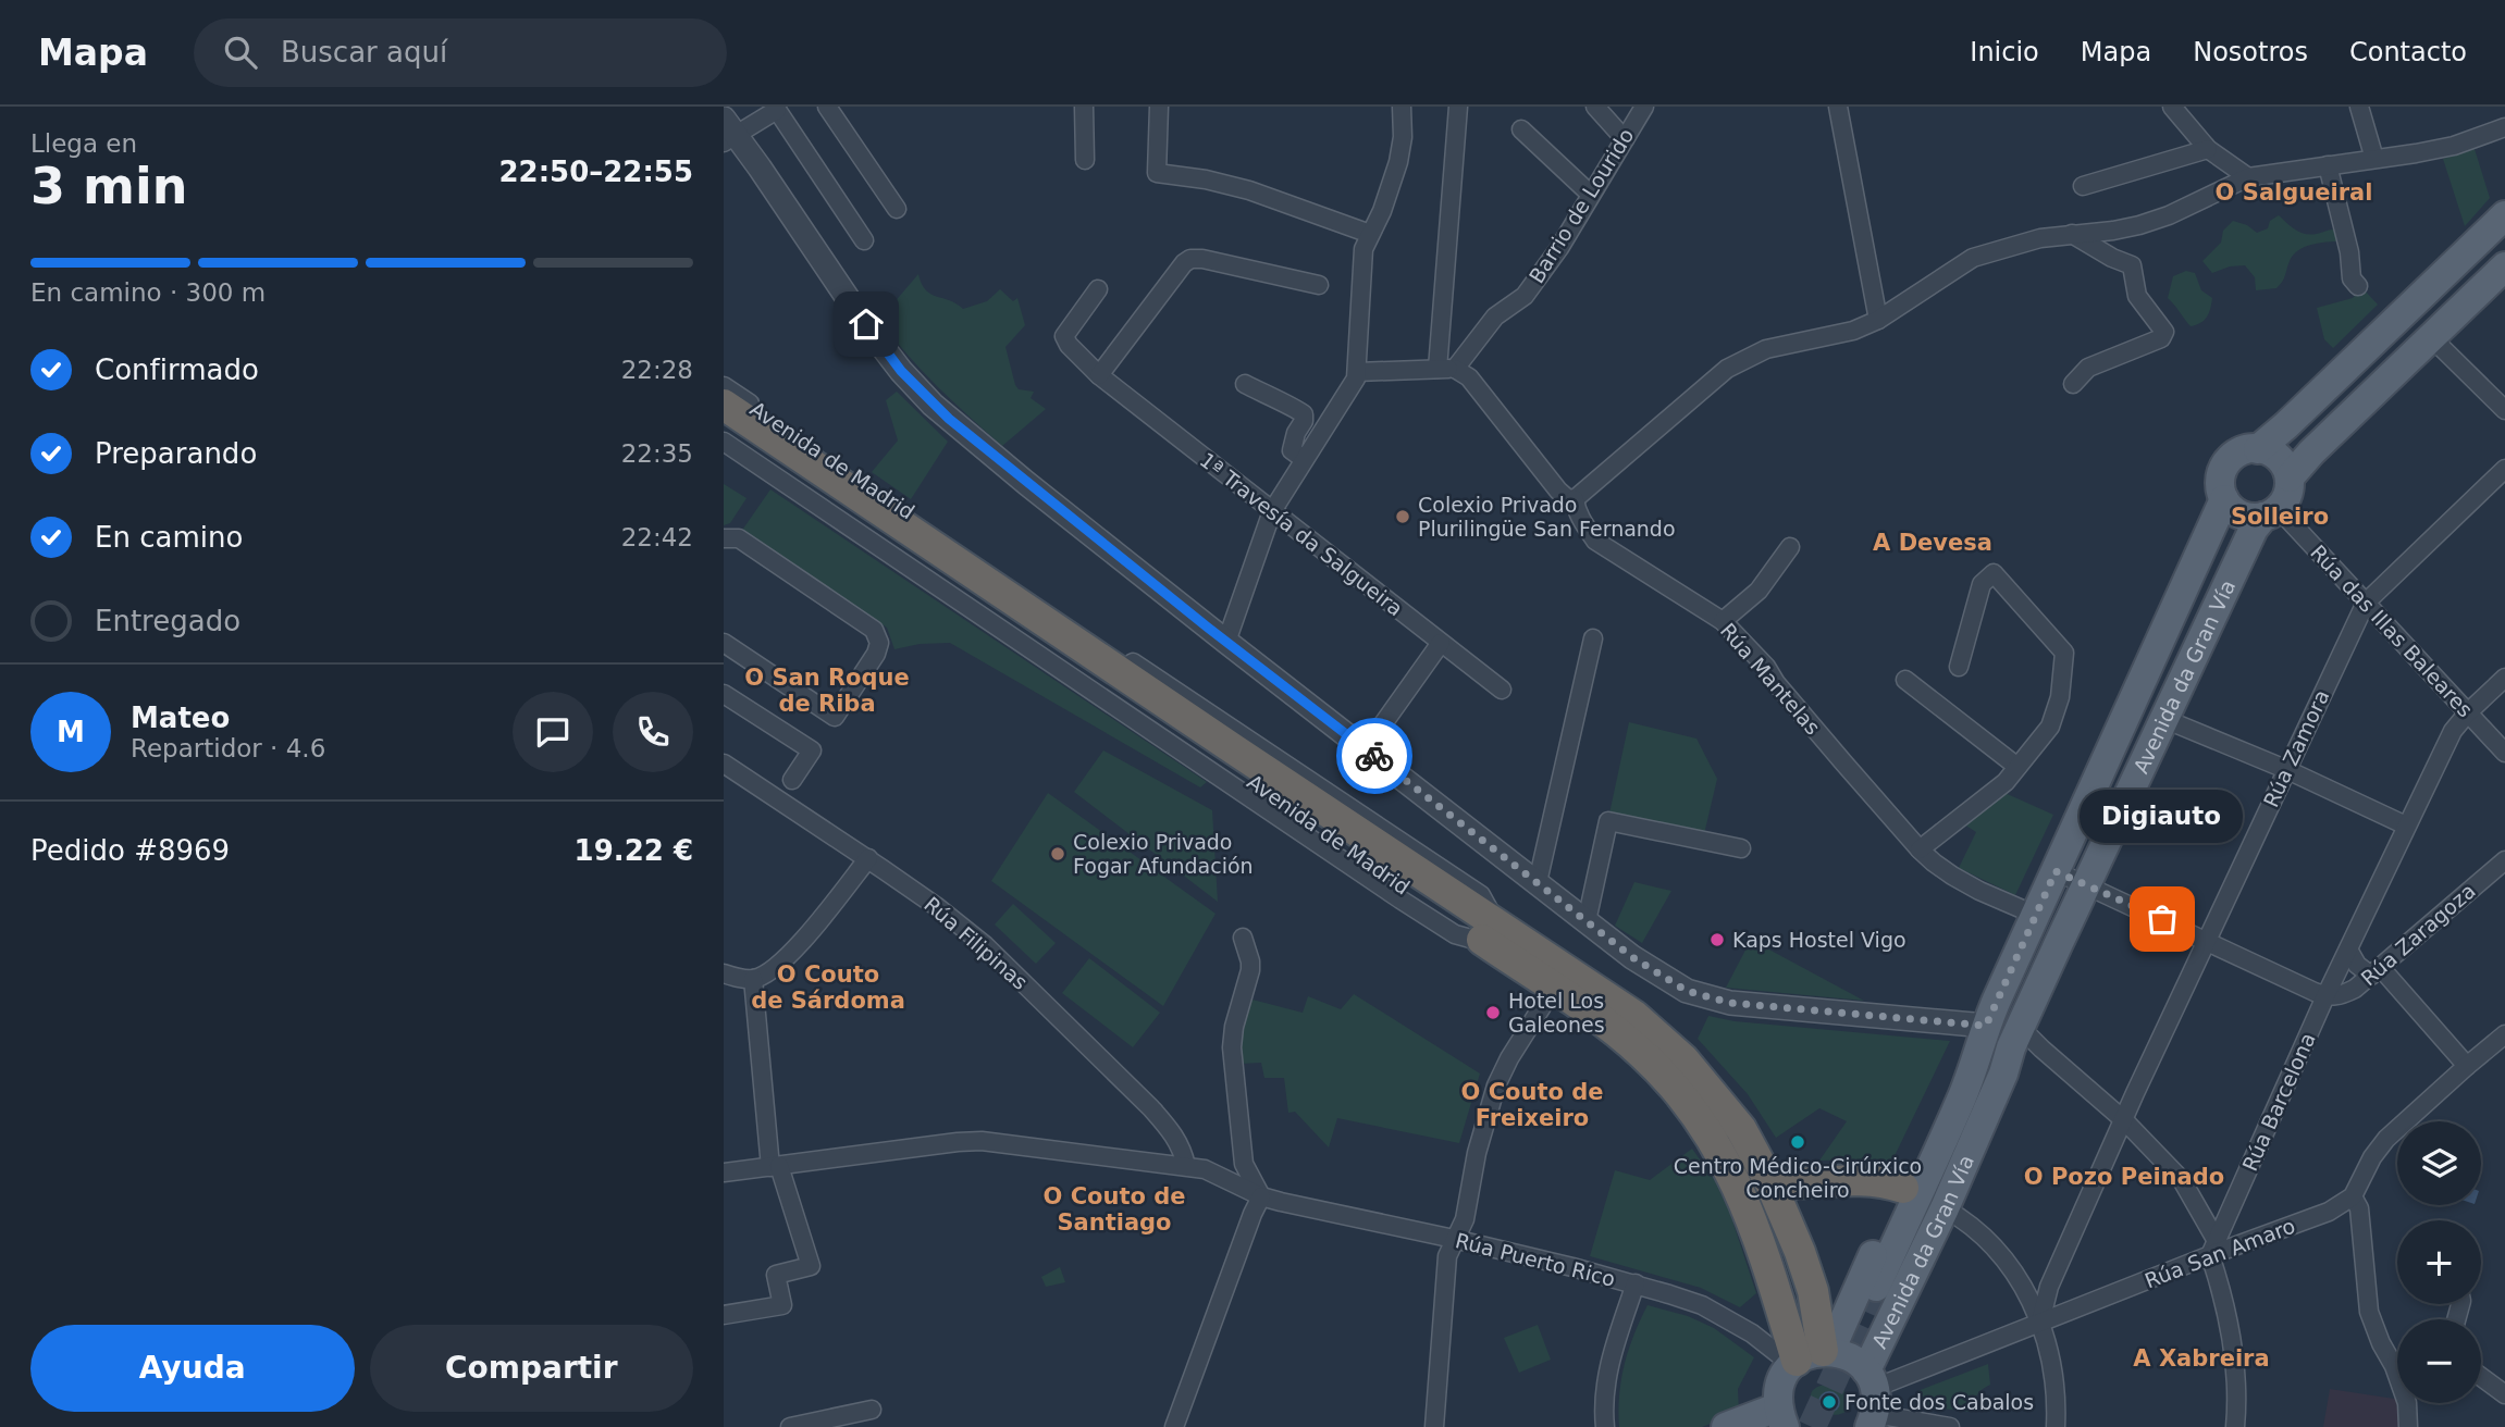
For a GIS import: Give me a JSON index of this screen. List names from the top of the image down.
{
  "streets": {
    "highway": ["Avenida de Madrid"],
    "main road": ["Avenida da Gran Vía"],
    "street": [
      "Barrio de Lourido",
      "1ª Travesía da Salgueira",
      "Rúa das Illas Baleares",
      "Rúa Mantelas",
      "Rúa Zamora",
      "Rúa Zaragoza",
      "Rúa Filipinas",
      "Rúa Barcelona",
      "Rúa San Amaro",
      "Rúa Puerto Rico"
    ]
  },
  "crossings": [
    ["Barrio de Lourido", "Rúa Mantelas"],
    ["Avenida de Madrid", "Avenida da Gran Vía"],
    ["Avenida de Madrid", "Rúa Puerto Rico"],
    ["Rúa das Illas Baleares", "Avenida da Gran Vía"],
    ["Rúa das Illas Baleares", "Rúa Zamora"],
    ["Rúa das Illas Baleares", "Rúa Barcelona"],
    ["Avenida da Gran Vía", "Rúa Mantelas"],
    ["Avenida da Gran Vía", "Rúa San Amaro"],
    ["Avenida da Gran Vía", "Rúa Puerto Rico"],
    ["Rúa Zamora", "Rúa San Amaro"],
    ["Rúa Zaragoza", "Rúa Barcelona"],
    ["Rúa Filipinas", "Rúa Puerto Rico"],
    ["Rúa Barcelona", "Rúa San Amaro"]
  ],
  "districts": [
    "O Salgueiral",
    "Solleiro",
    "A Devesa",
    "O San Roque de Riba",
    "O Couto de Sárdoma",
    "O Couto de Freixeiro",
    "O Pozo Peinado",
    "O Couto de Santiago",
    "A Xabreira"
  ],
  "places": [
    "Colexio Privado Plurilingüe San Fernando",
    "Colexio Privado Fogar Afundación",
    "Digiauto",
    "Kaps Hostel Vigo",
    "Hotel Los Galeones",
    "Centro Médico-Cirúrxico Concheiro",
    "Fonte dos Cabalos"
  ],
  "page": {
    "header": "Mapa",
    "search": "Buscar aquí",
    "nav": [
      "Inicio",
      "Mapa",
      "Nosotros",
      "Contacto"
    ],
    "heading": ["3 min", "Llega en", "22:50–22:55"],
    "panel": [
      "Mateo",
      "Repartidor · 4.6",
      "Pedido #8969",
      "19.22 €"
    ],
    "bar": "En camino · 300 m",
    "list": [
      ["Confirmado", "22:28"],
      ["Preparando", "22:35"],
      ["En camino", "22:42"],
      "Entregado"
    ],
    "round": "M",
    "bubble": "Digiauto",
    "map_buttons": ["+", "−"],
    "buttons": ["Ayuda", "Compartir"]
  }
}
